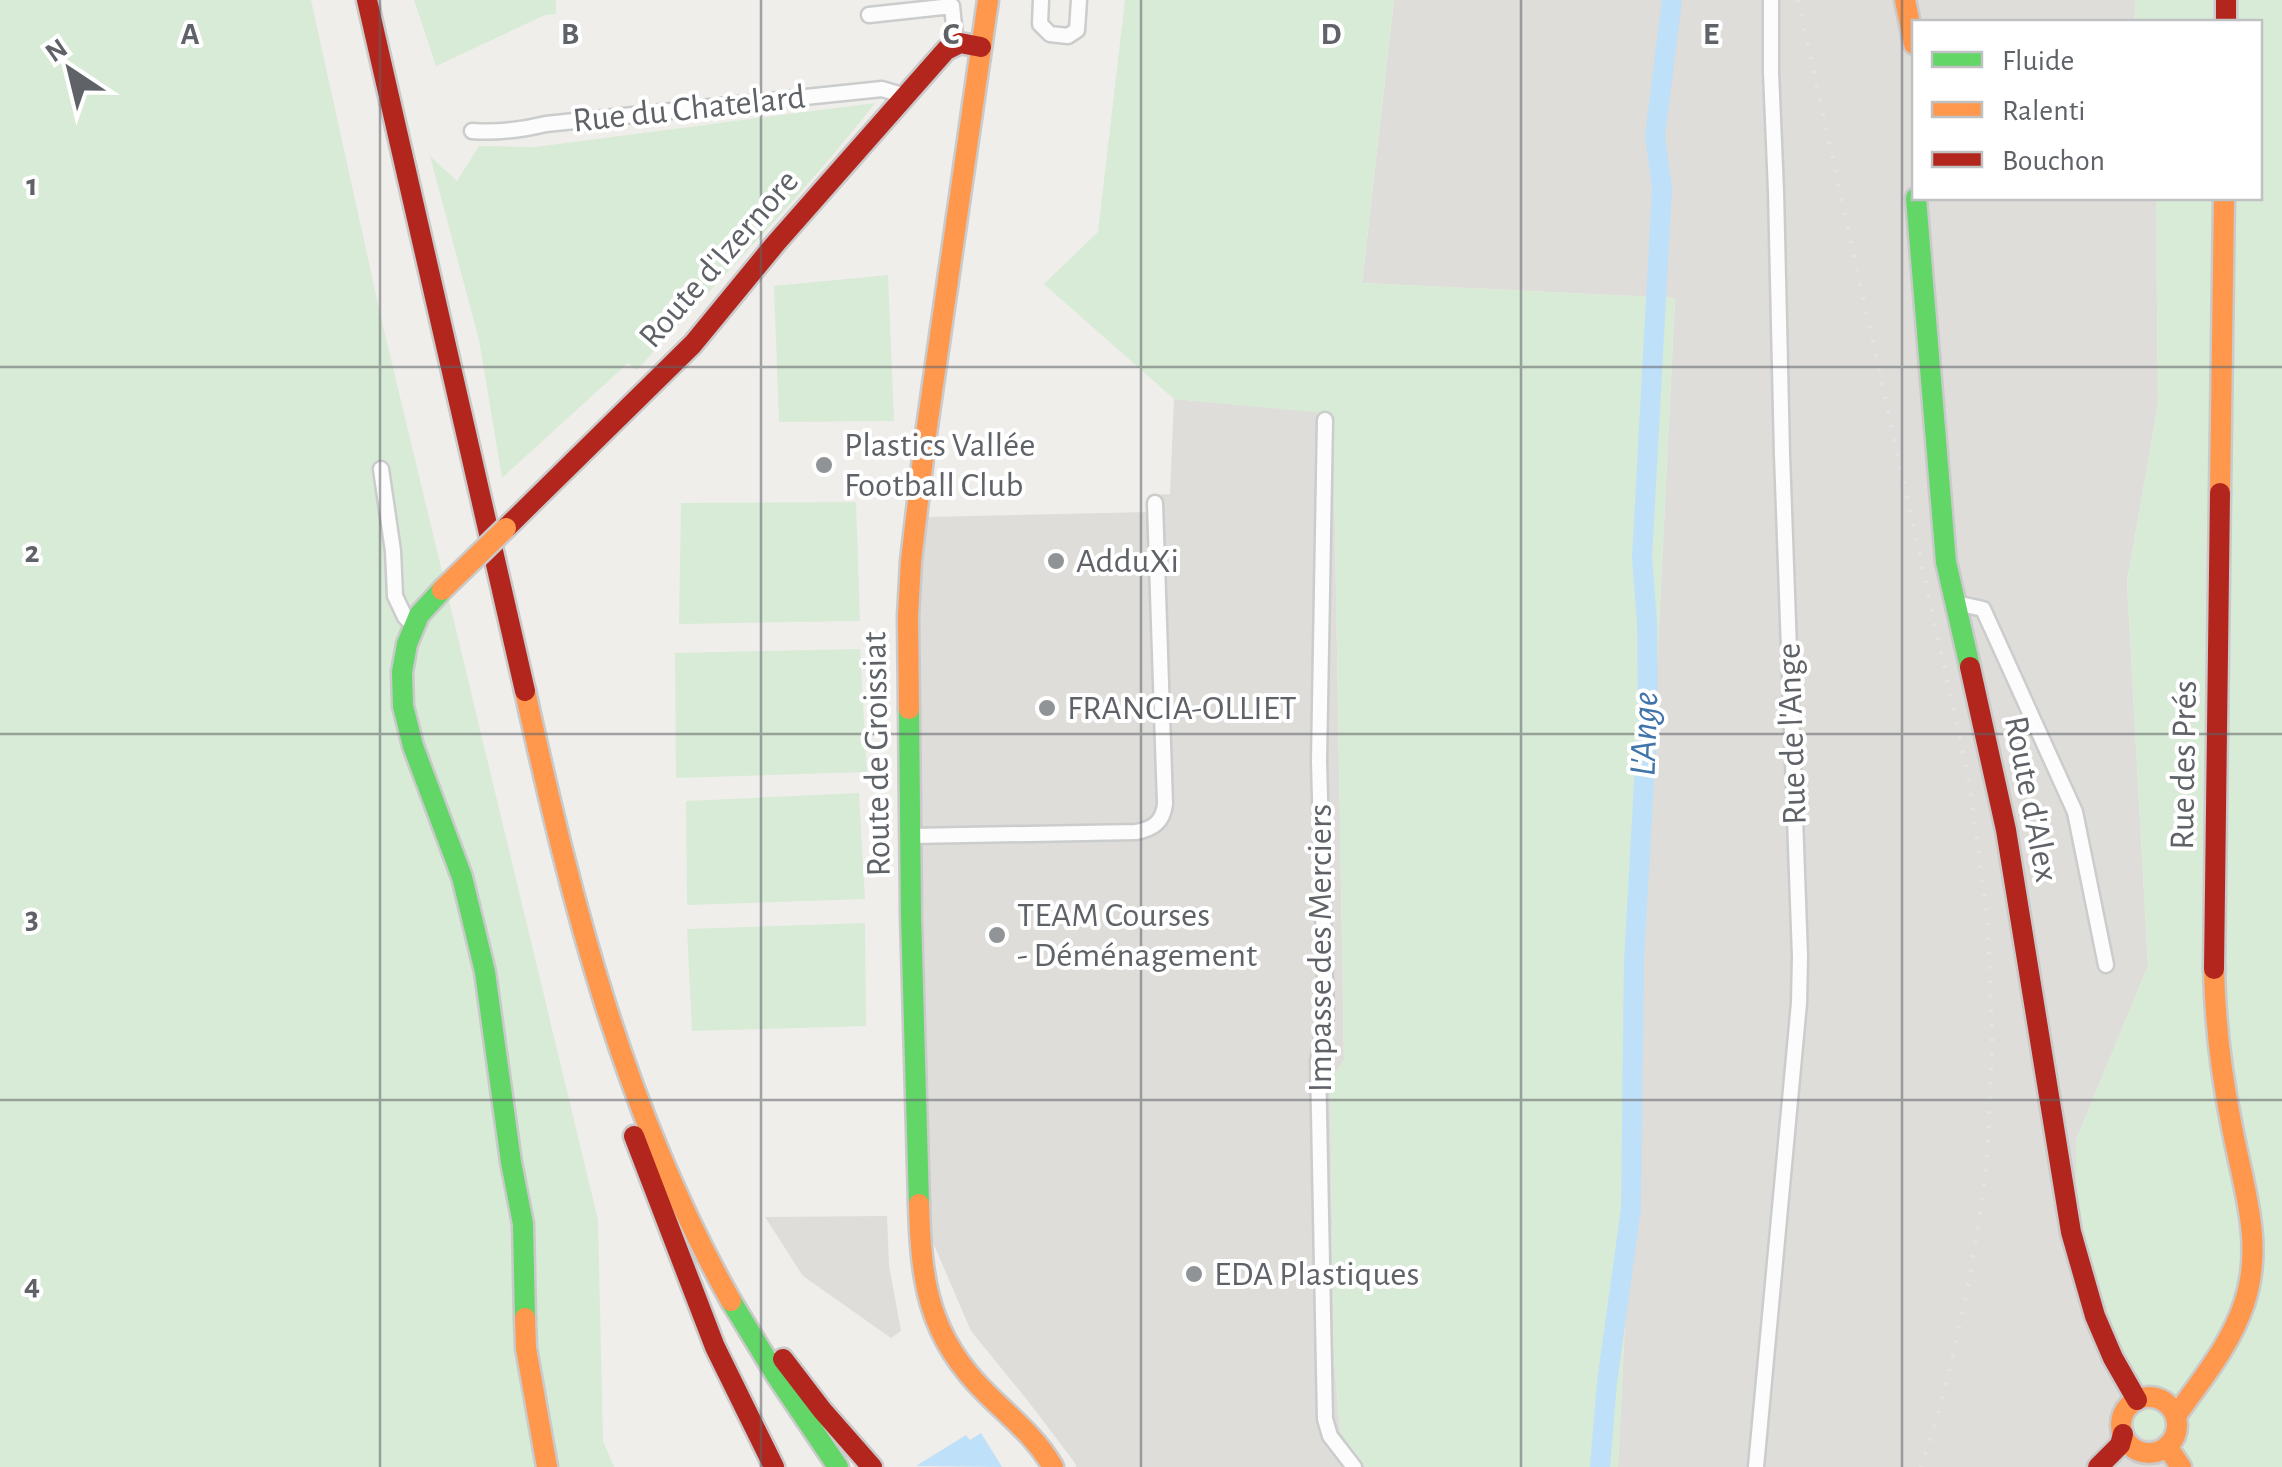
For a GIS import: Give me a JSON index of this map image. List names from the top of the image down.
{
  "streets": {
    "main road": [
      "Route d'Izernore",
      "Route de Groissiat",
      "Rue des Prés",
      "Route d'Alex"
    ],
    "street": ["Rue du Chatelard", "Rue de l'Ange", "Impasse des Merciers"]
  },
  "crossings": [
    ["Rue du Chatelard", "Route d'Izernore"],
    ["Rue des Prés", "Route d'Alex"]
  ],
  "water": ["L'Ange"],
  "places": [
    "Plastics Vallée Football Club",
    "AdduXi",
    "FRANCIA-OLLIET",
    "TEAM Courses - Déménagement",
    "EDA Plastiques"
  ],
  "legend": ["Fluide", "Ralenti", "Bouchon"],
  "north": "top left",
  "grid": {
    "columns": [
      "A",
      "B",
      "C",
      "D",
      "E"
    ],
    "rows": [
      "1",
      "2",
      "3",
      "4"
    ]
  }
}
